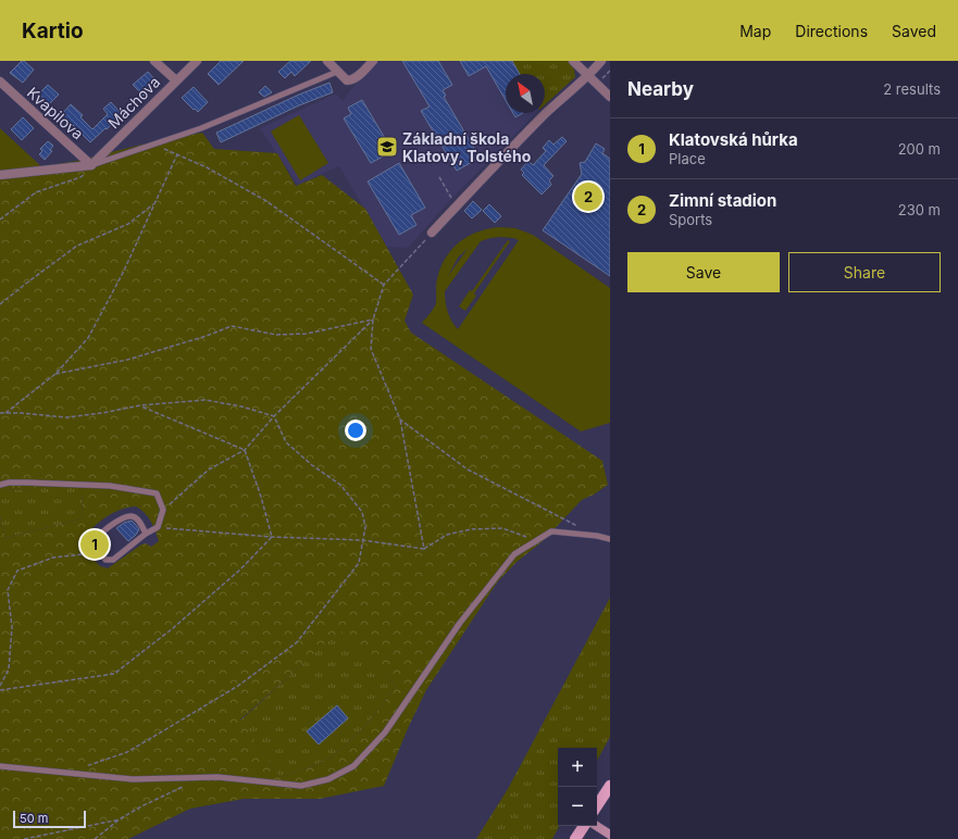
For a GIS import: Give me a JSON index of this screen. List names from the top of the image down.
{
  "streets": {
    "street": ["Máchova", "Kvapilova"]
  },
  "crossings": [
    ["Máchova", "Kvapilova"]
  ],
  "places": {
    "school or university": ["Základní škola Klatovy, Tolstého"]
  },
  "scale_bar": "50 m",
  "north": "top left",
  "page": {
    "header": "Kartio",
    "nav": ["Map", "Directions", "Saved"],
    "heading": ["Nearby", "2 results"],
    "list": [
      {
        "mark": "1",
        "name": "Klatovská hůrka",
        "note": "Place",
        "value": "200 m"
      },
      {
        "mark": "2",
        "name": "Zimní stadion",
        "note": "Sports",
        "value": "230 m"
      }
    ],
    "pins": ["2", "1"],
    "buttons": ["Save", "Share"],
    "map_buttons": ["+", "−"],
    "scale": "50 m"
  }
}
